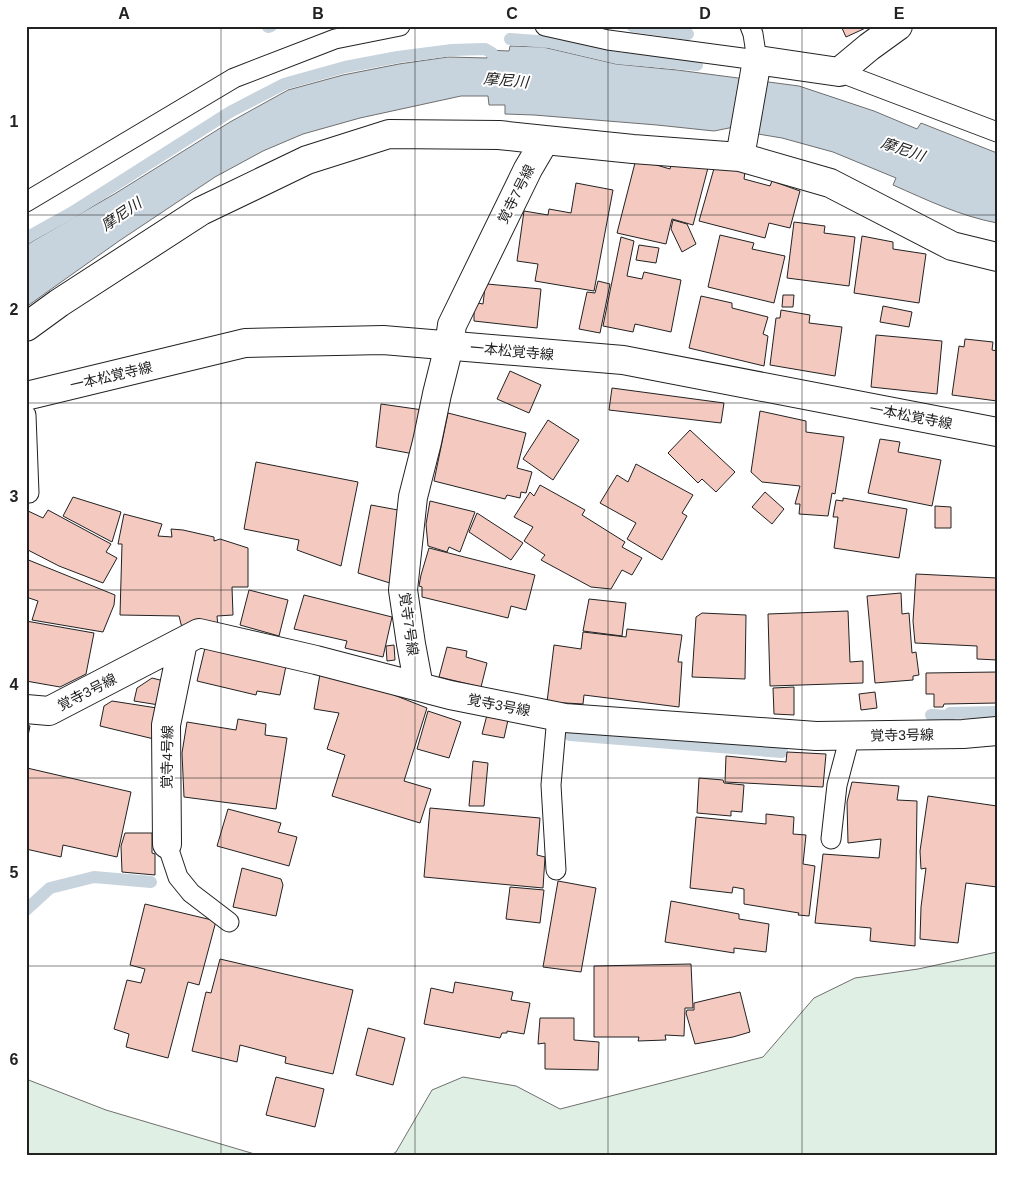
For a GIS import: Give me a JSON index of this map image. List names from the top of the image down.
{
  "streets": {
    "street": [
      "覚寺7号線",
      "一本松覚寺線",
      "覚寺3号線",
      "覚寺4号線"
    ]
  },
  "crossings": [
    ["覚寺7号線", "一本松覚寺線"],
    ["覚寺7号線", "覚寺3号線"],
    ["覚寺3号線", "覚寺4号線"]
  ],
  "water": ["摩尼川"],
  "grid": {
    "columns": [
      "A",
      "B",
      "C",
      "D",
      "E"
    ],
    "rows": [
      "1",
      "2",
      "3",
      "4",
      "5",
      "6"
    ]
  }
}
